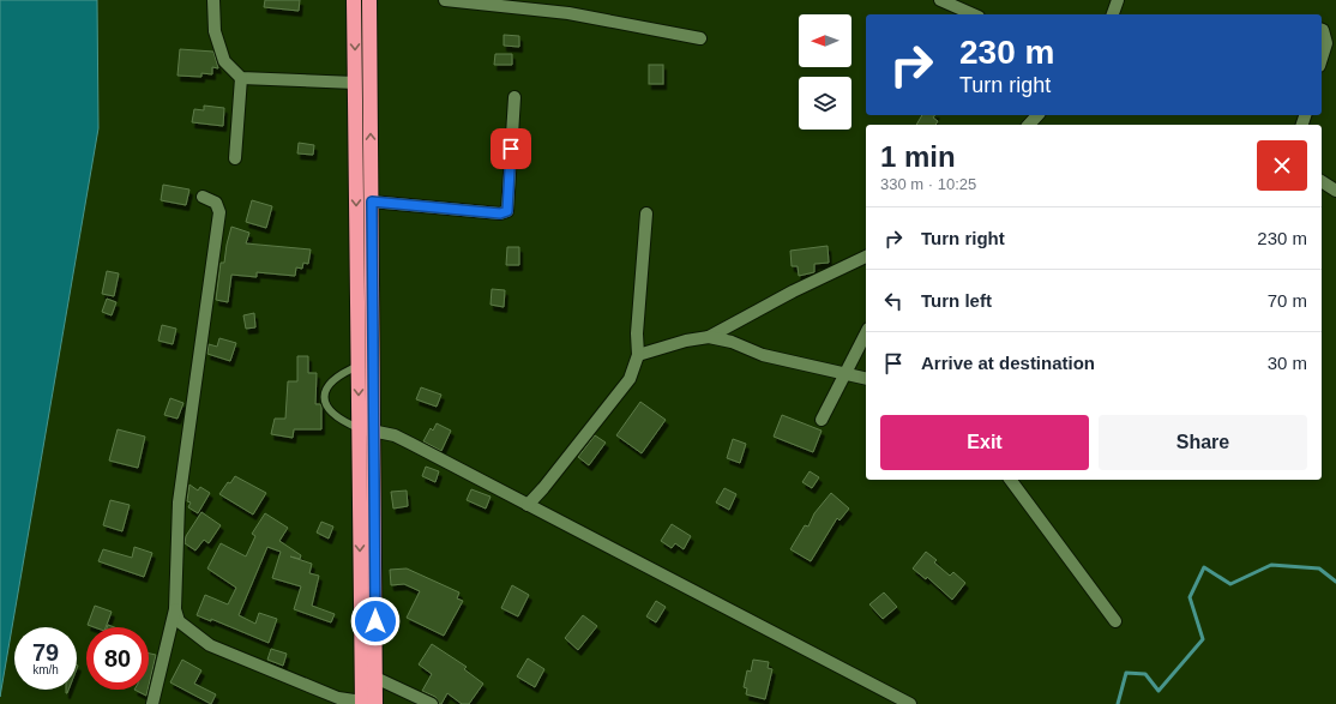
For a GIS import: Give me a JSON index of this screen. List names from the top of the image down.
{
  "north": "left",
  "page": {
    "turn": ["230 m", "Turn right"],
    "heading": ["1 min", "330 m · 10:25"],
    "list": [
      {
        "name": "Turn right",
        "value": "230 m"
      },
      {
        "name": "Turn left",
        "value": "70 m"
      },
      {
        "name": "Arrive at destination",
        "value": "30 m"
      }
    ],
    "buttons": ["Exit", "Share"],
    "speed": "79 km/h",
    "limit": "80"
  }
}
